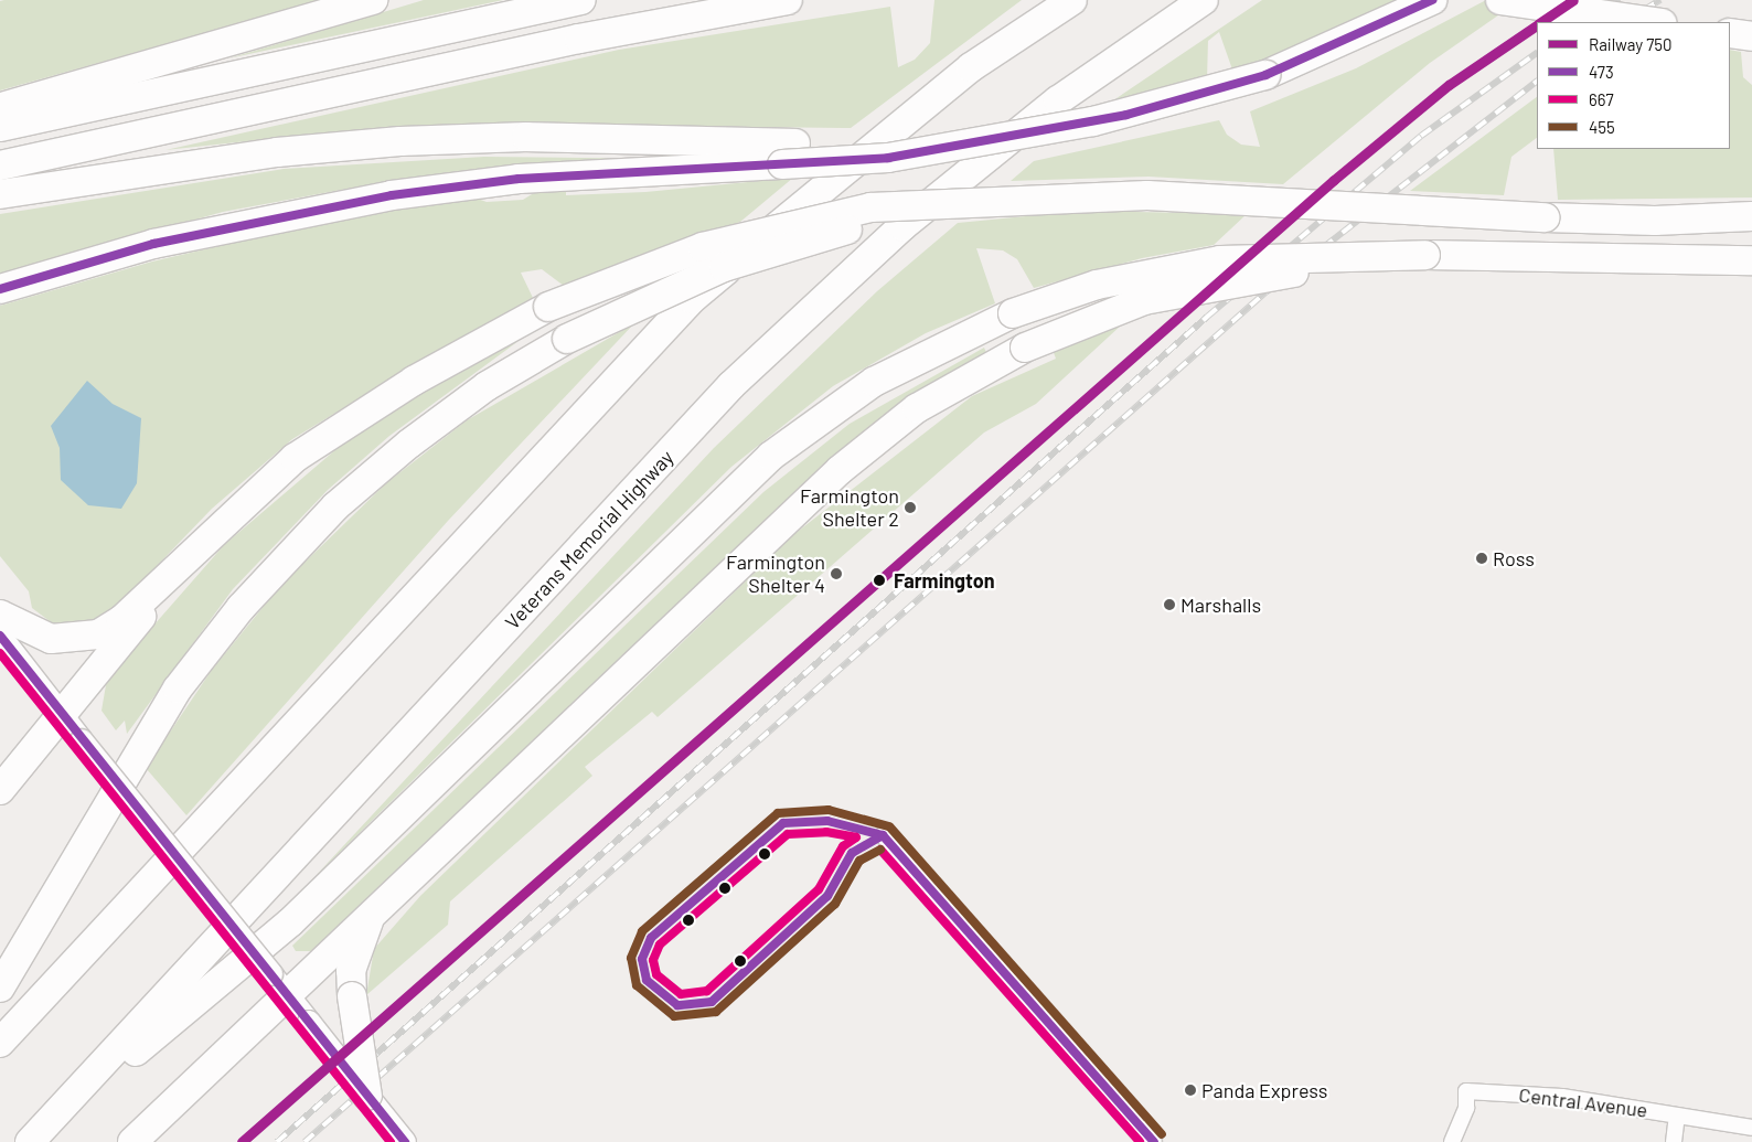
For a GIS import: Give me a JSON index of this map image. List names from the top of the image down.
{
  "streets": {
    "highway": ["Veterans Memorial Highway"],
    "street": ["Central Avenue"]
  },
  "places": [
    "Farmington Shelter 2",
    "Ross",
    "Farmington Shelter 4",
    "Farmington",
    "Marshalls",
    "Panda Express"
  ],
  "lines": [
    "rail line 750",
    "transit line 473",
    "transit line 667",
    "transit line 455"
  ],
  "legend": [
    "Railway 750",
    "473",
    "667",
    "455"
  ]
}
